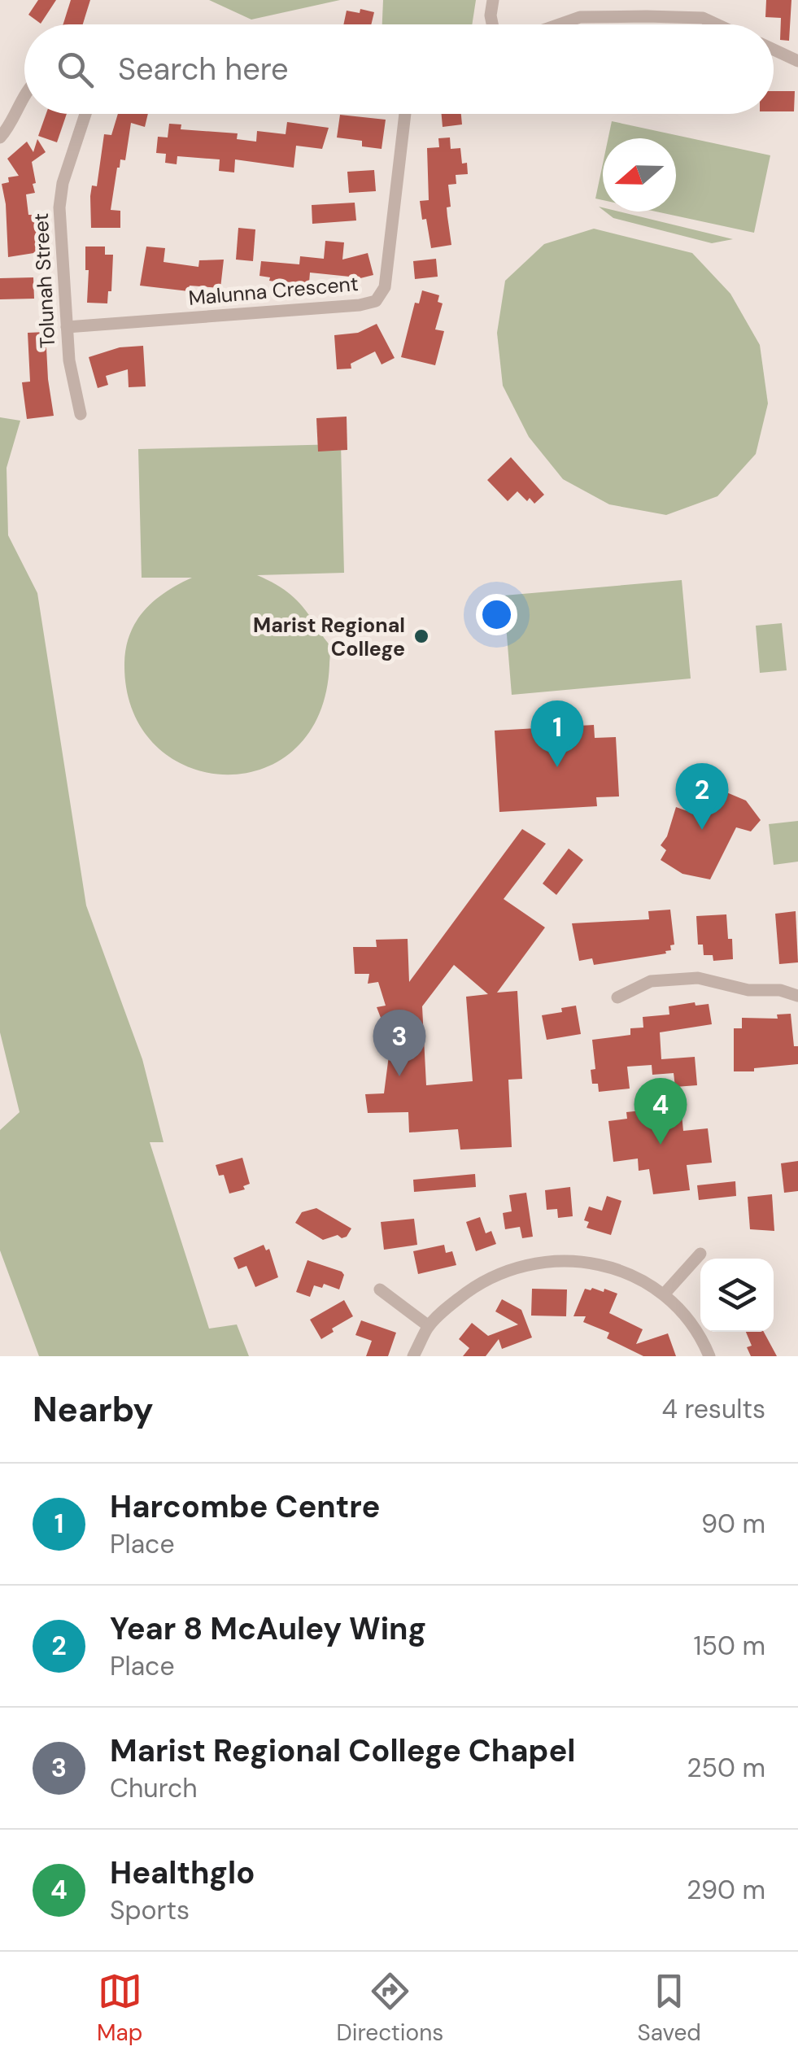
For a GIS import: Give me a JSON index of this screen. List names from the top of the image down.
{
  "streets": {
    "street": ["Tolunah Street", "Malunna Crescent"]
  },
  "crossings": [
    ["Tolunah Street", "Malunna Crescent"]
  ],
  "places": ["Marist Regional College"],
  "north": "left",
  "page": {
    "search": "Search here",
    "pins": [
      "1",
      "2",
      "3",
      "4"
    ],
    "heading": ["Nearby", "4 results"],
    "list": [
      {
        "mark": "1",
        "name": "Harcombe Centre",
        "note": "Place",
        "value": "90 m"
      },
      {
        "mark": "2",
        "name": "Year 8 McAuley Wing",
        "note": "Place",
        "value": "150 m"
      },
      {
        "mark": "3",
        "name": "Marist Regional College Chapel",
        "note": "Church",
        "value": "250 m"
      },
      {
        "mark": "4",
        "name": "Healthglo",
        "note": "Sports",
        "value": "290 m"
      }
    ],
    "nav": ["Map", "Directions", "Saved"]
  }
}
